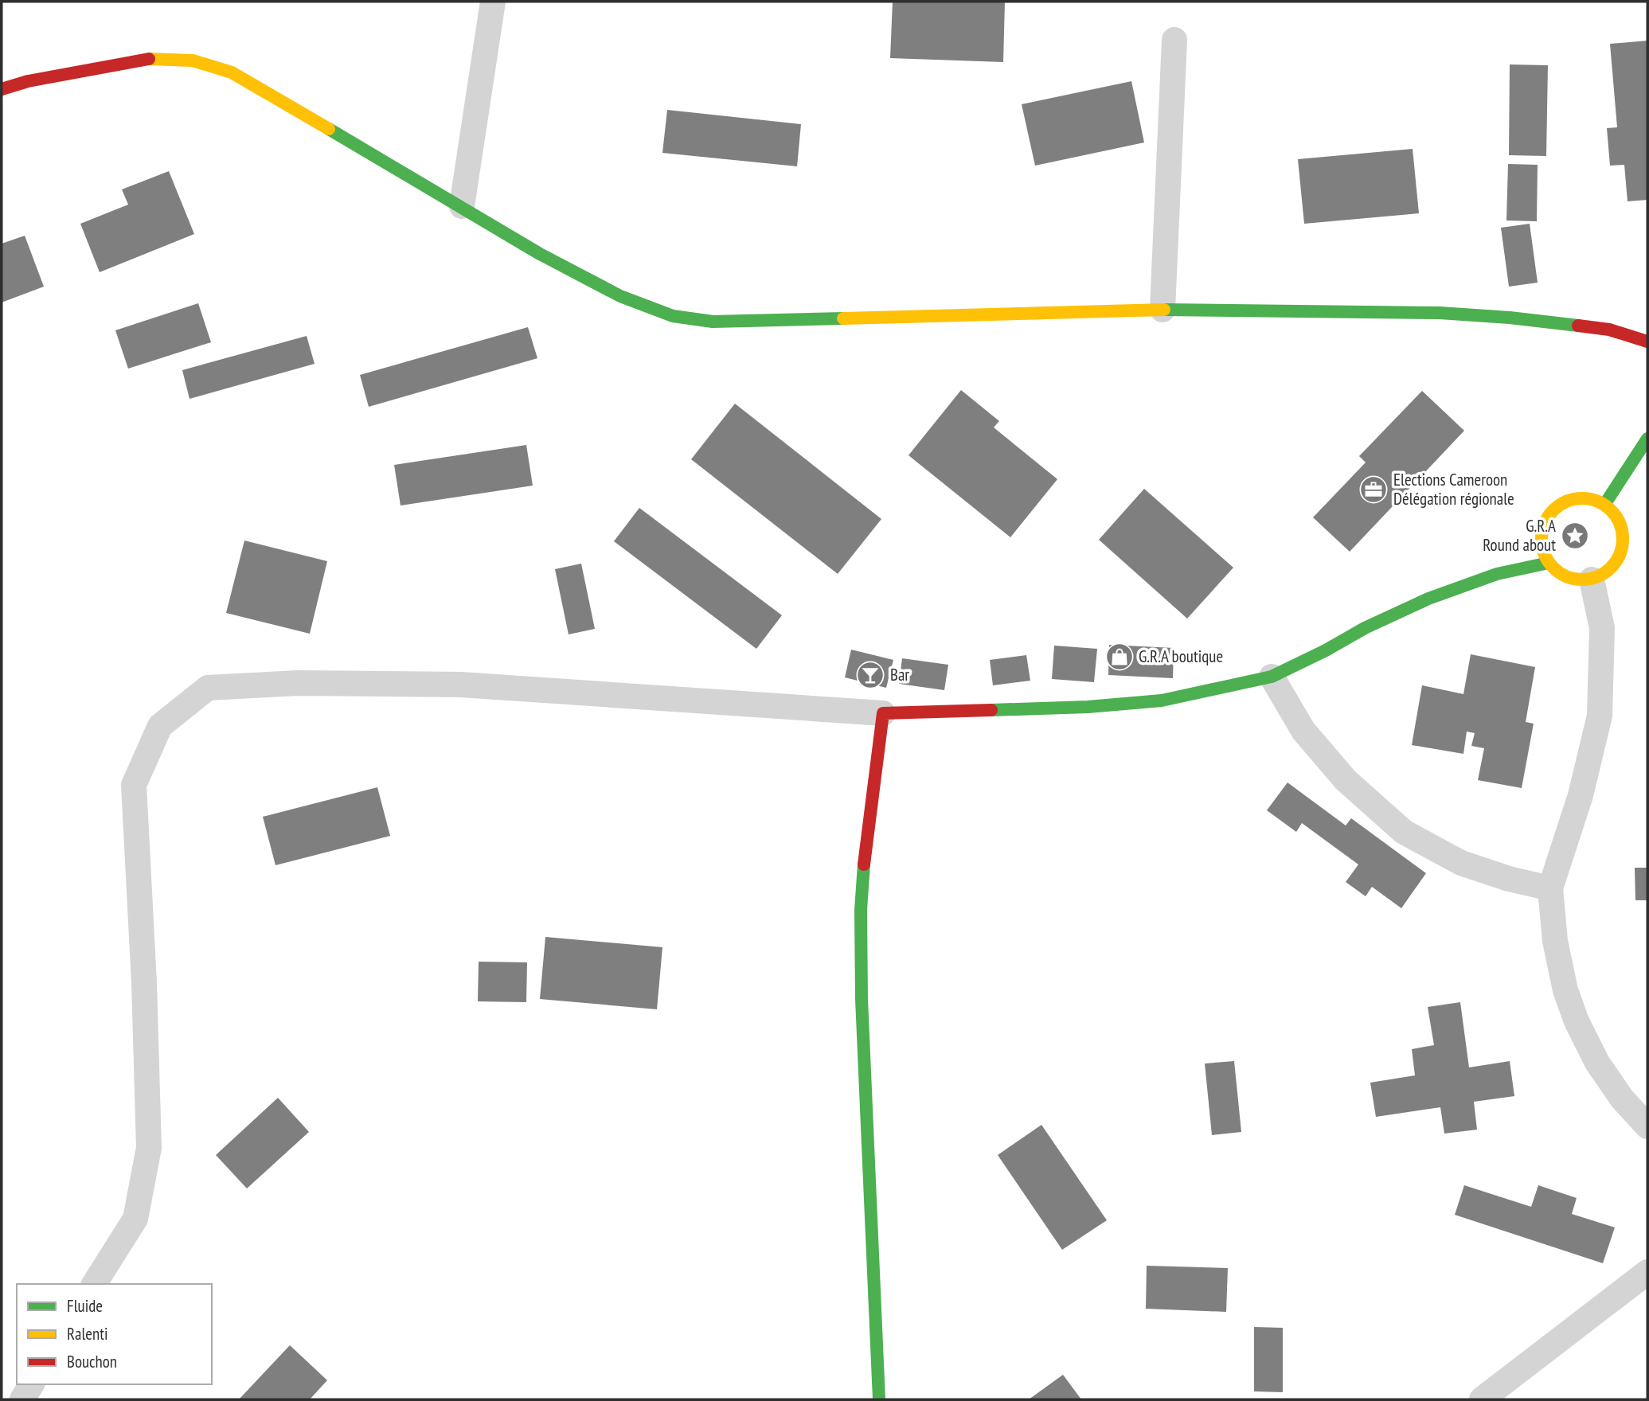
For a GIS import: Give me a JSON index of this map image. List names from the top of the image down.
{
  "places": {
    "office": ["Elections Cameroon Délégation régionale"],
    "place": ["G.R.A Round about"],
    "shop": ["G.R.A boutique"],
    "bar": ["Bar"]
  },
  "legend": ["Fluide", "Ralenti", "Bouchon"]
}
